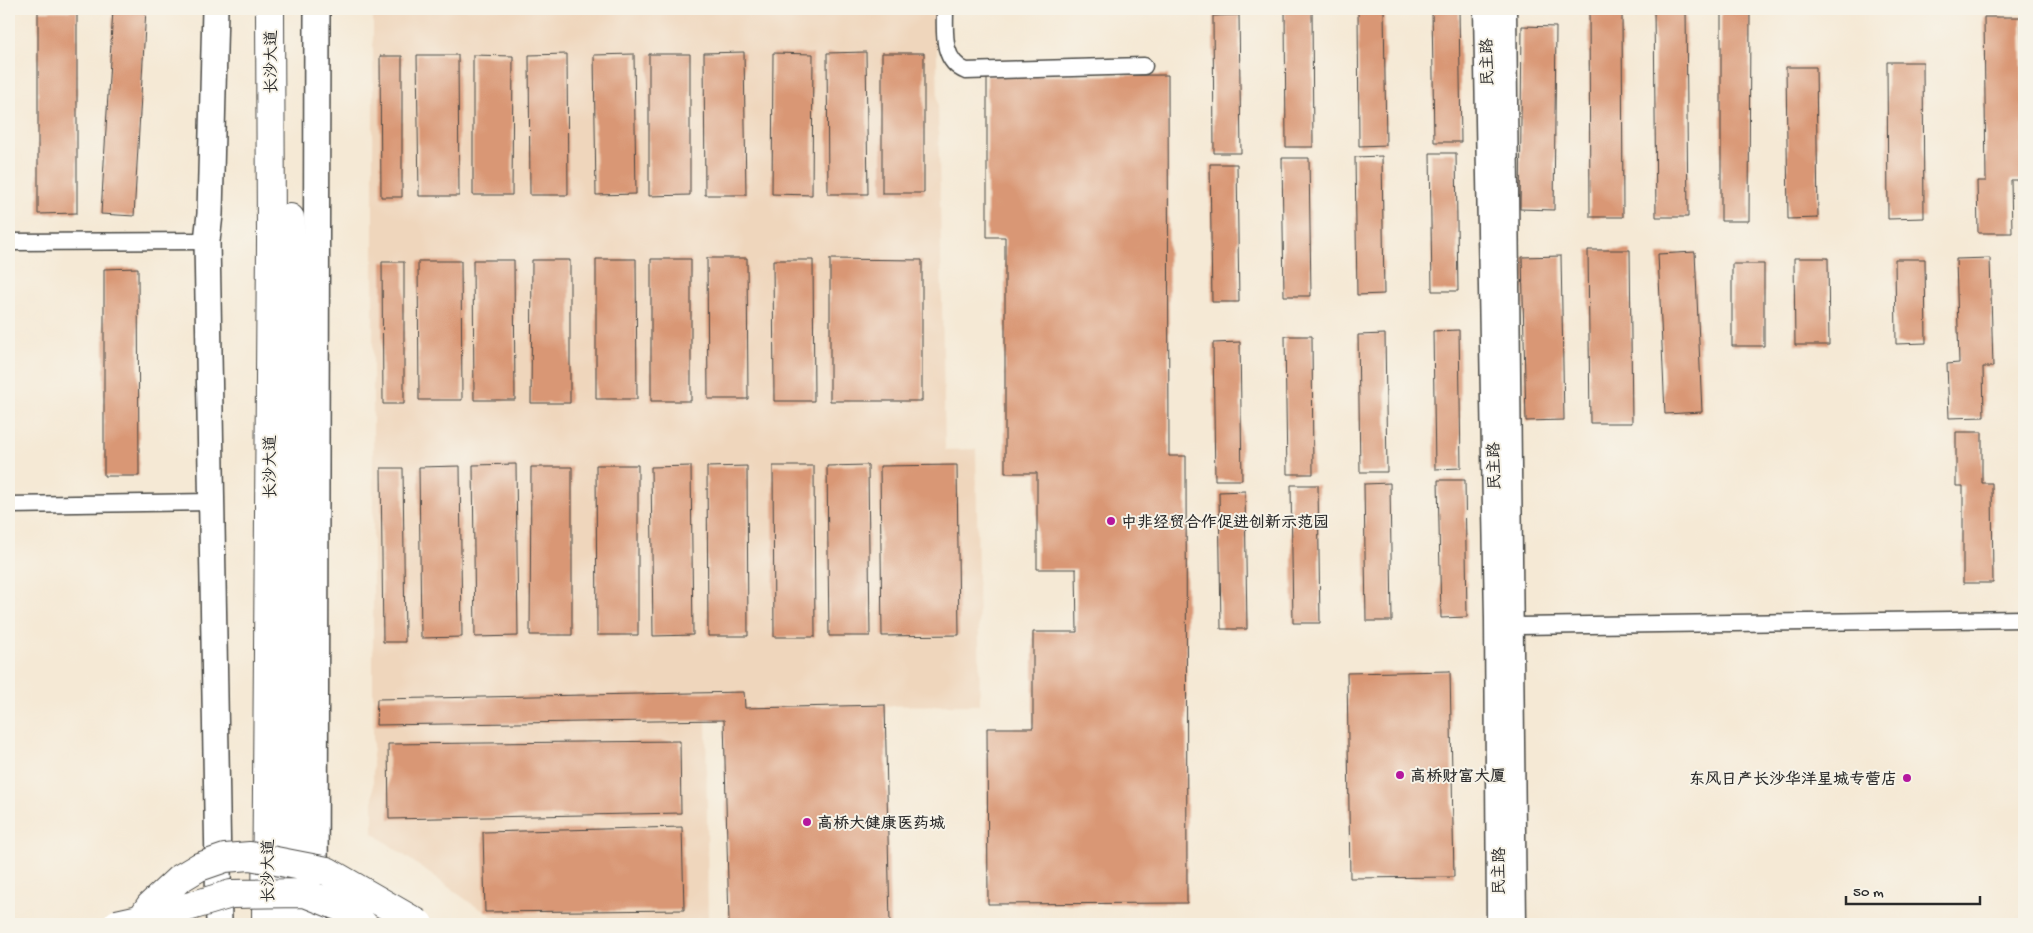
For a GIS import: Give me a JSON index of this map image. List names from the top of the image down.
{
  "streets": {
    "highway": ["长沙大道"],
    "street": ["民主路"]
  },
  "places": [
    "中非经贸合作促进创新示范园",
    "高桥财富大厦",
    "东风日产长沙华洋星城专营店",
    "高桥大健康医药城"
  ],
  "scale_bar": "50 m"
}
